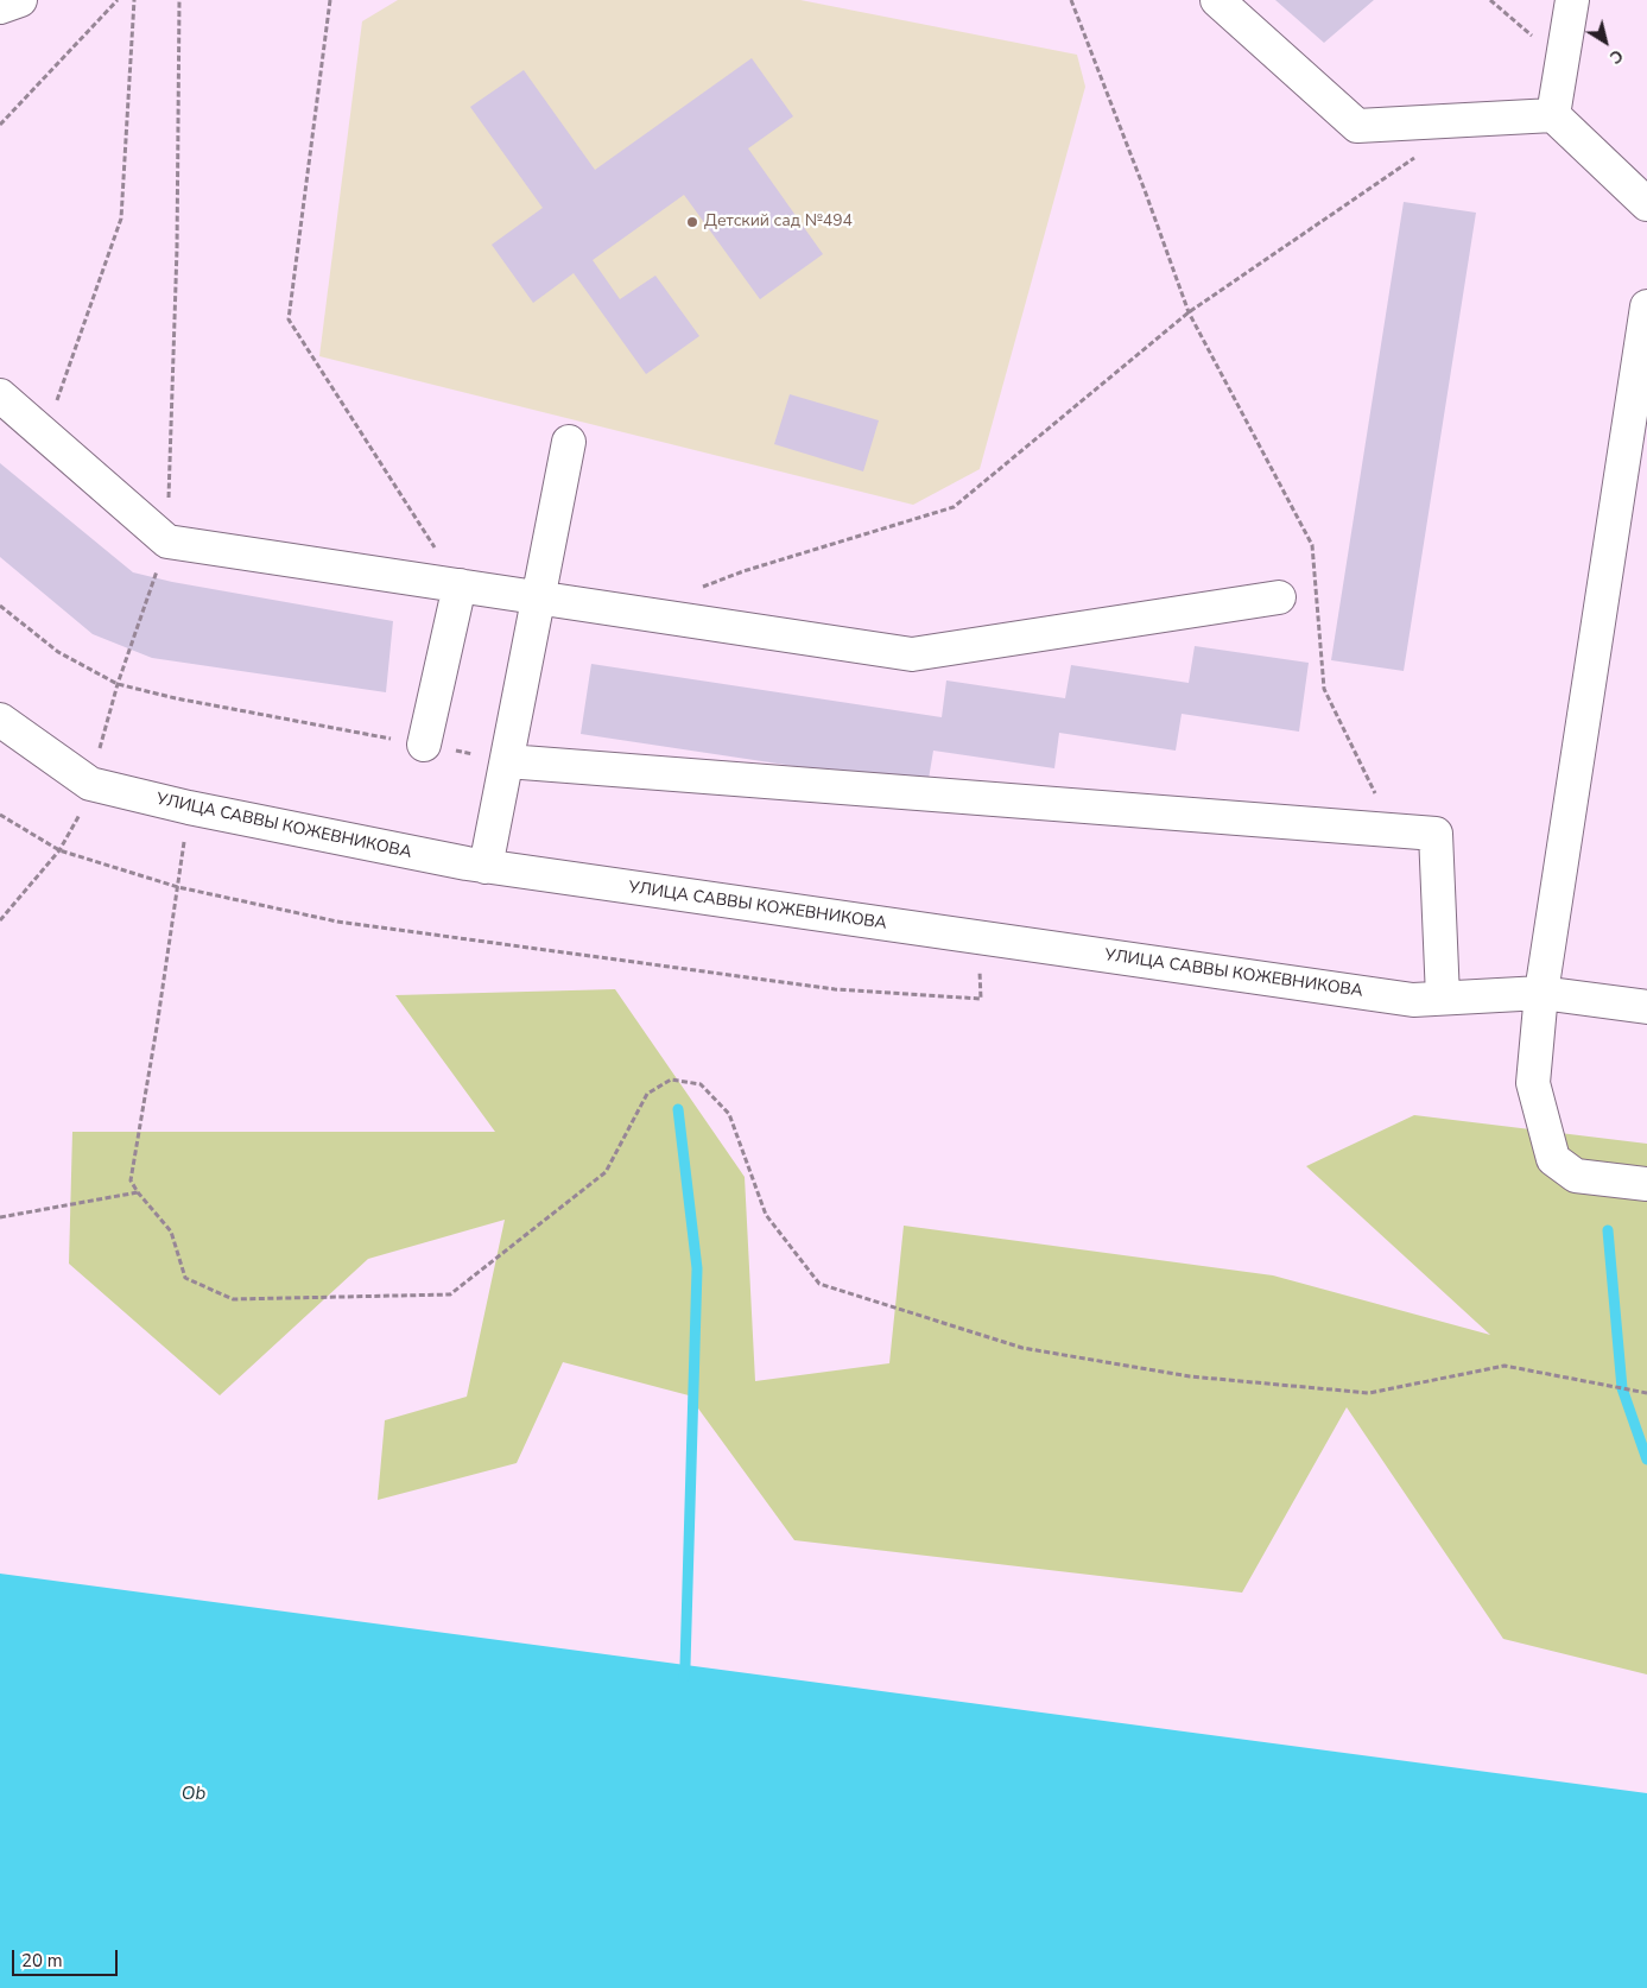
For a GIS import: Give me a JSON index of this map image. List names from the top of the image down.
{
  "streets": {
    "street": ["УЛИЦА САВВЫ КОЖЕВНИКОВА"]
  },
  "water": ["Ob"],
  "places": ["Детский сад №494"],
  "scale_bar": "20 m",
  "north": "bottom right"
}
